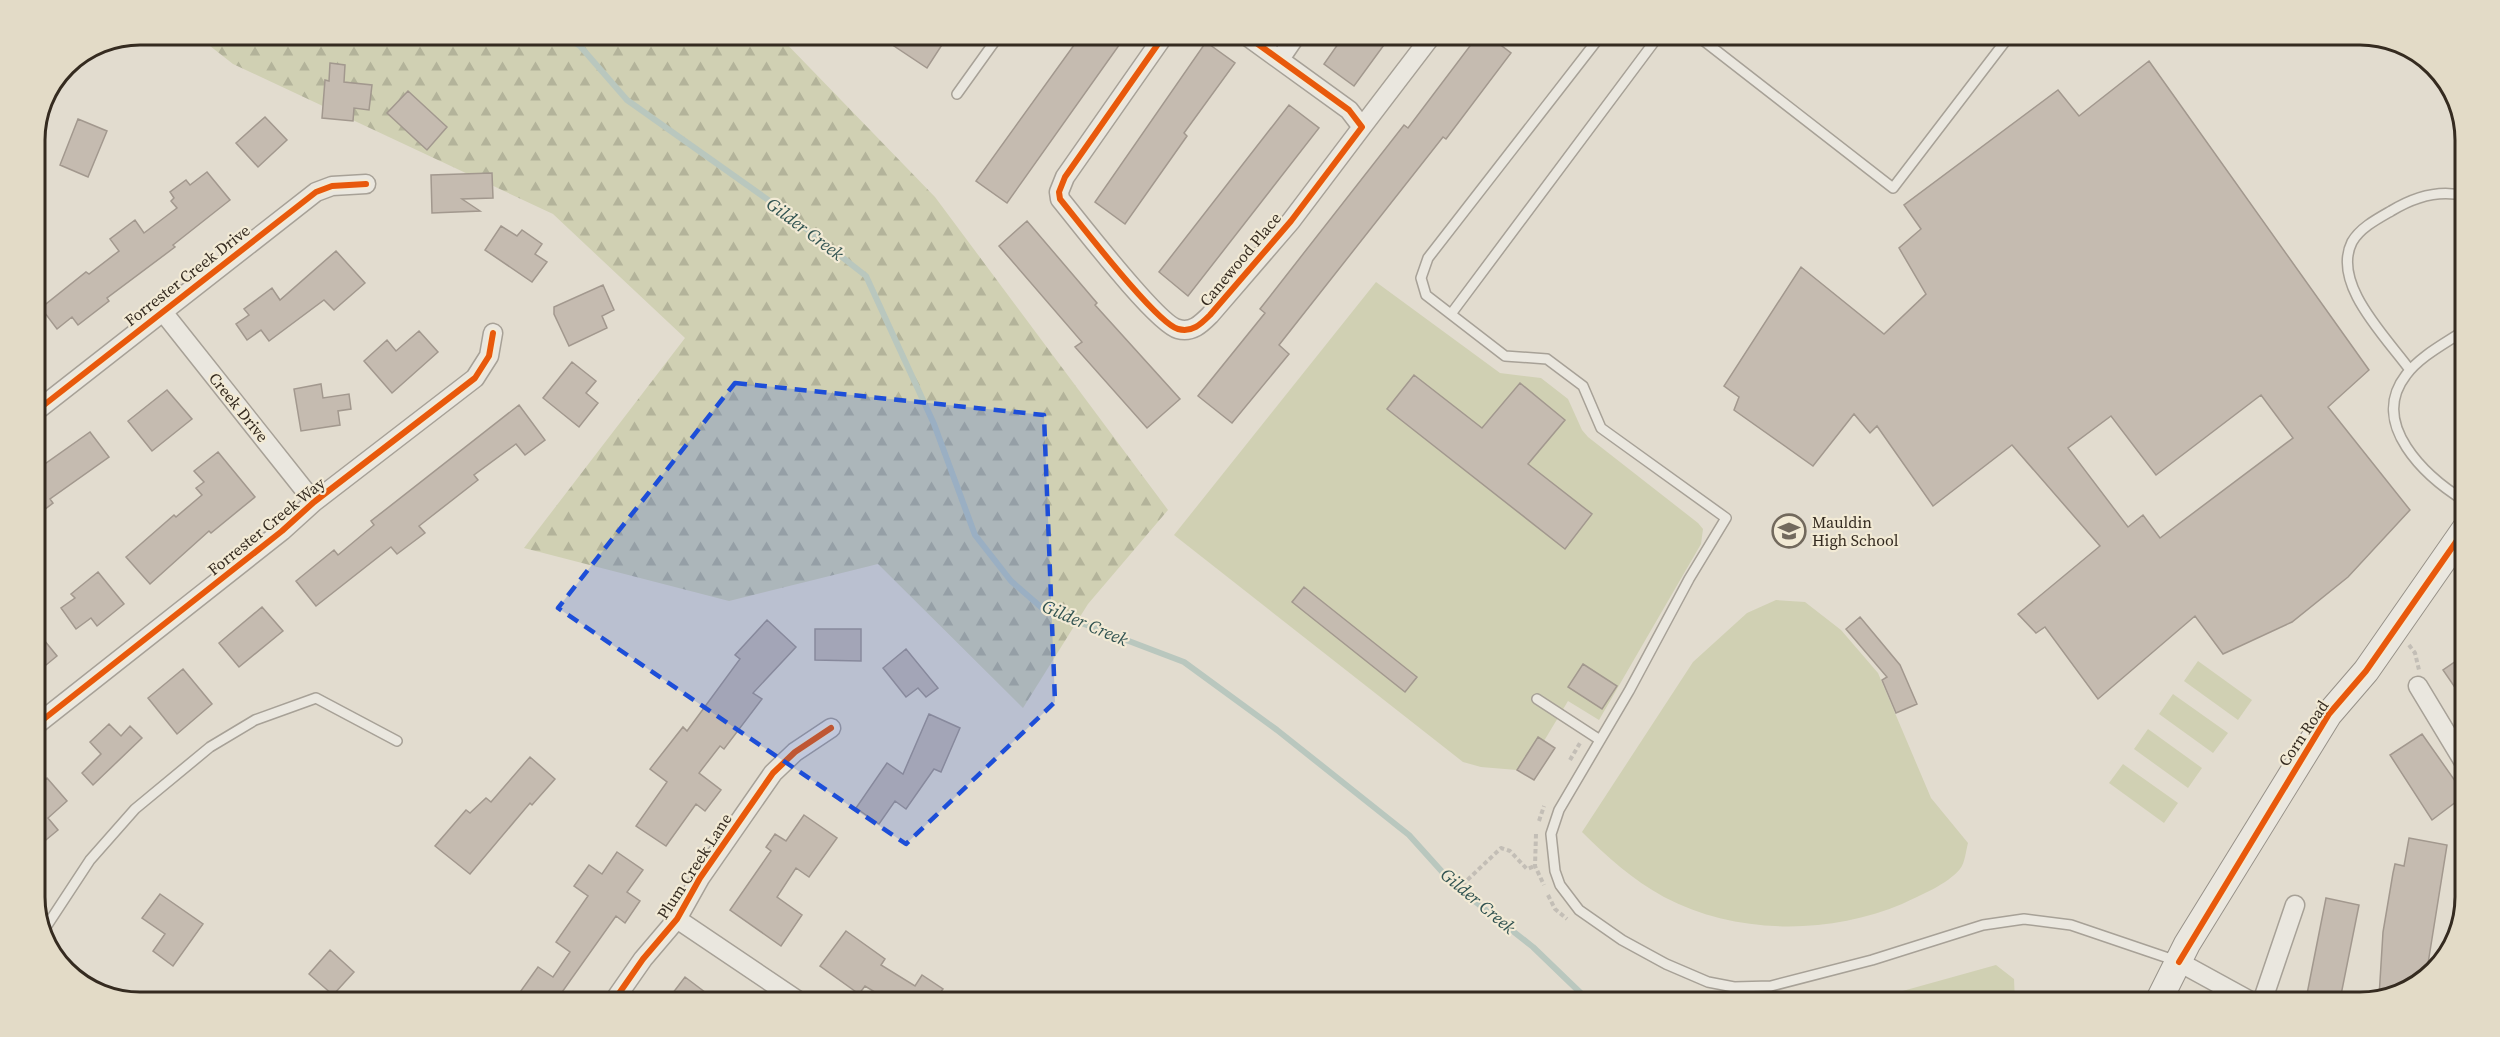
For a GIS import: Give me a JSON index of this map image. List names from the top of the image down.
{
  "streets": {
    "street": [
      "Canewood Place",
      "Forrester Creek Drive",
      "Creek Drive",
      "Forrester Creek Way",
      "Corn Road",
      "Plum Creek Lane"
    ]
  },
  "crossings": [
    ["Forrester Creek Drive", "Creek Drive"],
    ["Creek Drive", "Forrester Creek Way"]
  ],
  "water": ["Gilder Creek"],
  "places": {
    "school or university": ["Mauldin High School"]
  }
}
